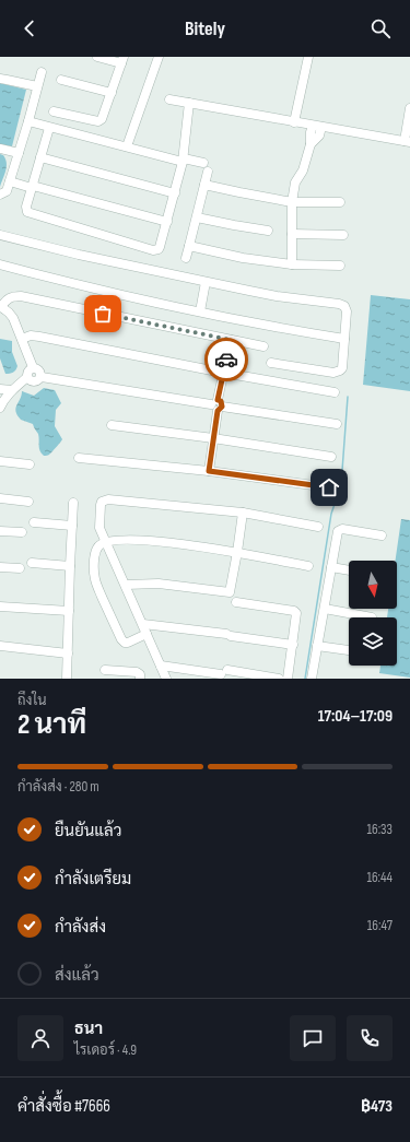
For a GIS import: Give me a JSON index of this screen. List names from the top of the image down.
{
  "north": "bottom",
  "page": {
    "header": "Bitely",
    "heading": ["2 นาที", "ถึงใน", "17:04–17:09"],
    "panel": [
      "ธนา",
      "ไรเดอร์ · 4.9",
      "คำสั่งซื้อ #7666",
      "฿473"
    ],
    "bar": "กำลังส่ง · 280 m",
    "list": [
      ["ยืนยันแล้ว", "16:33"],
      ["กำลังเตรียม", "16:44"],
      ["กำลังส่ง", "16:47"],
      "ส่งแล้ว"
    ]
  }
}
